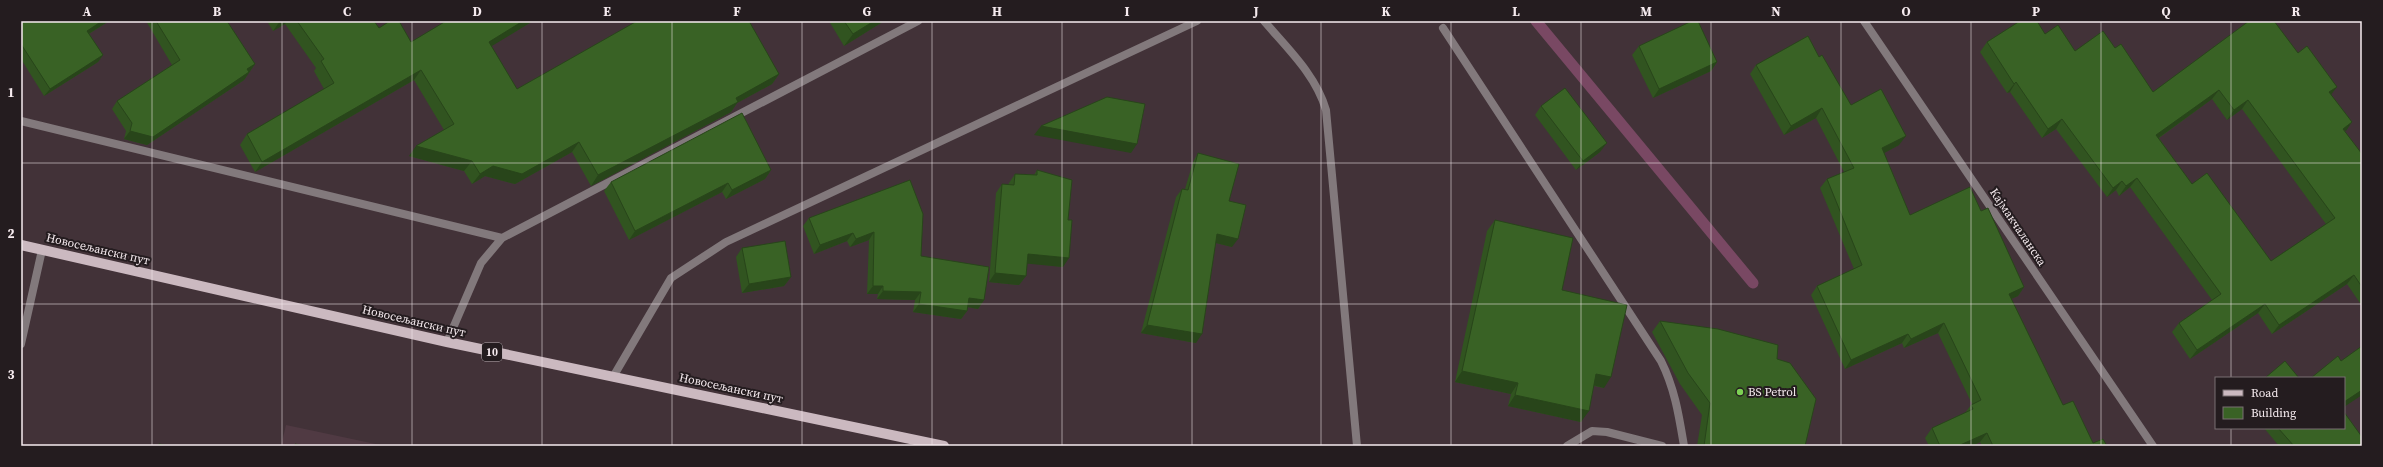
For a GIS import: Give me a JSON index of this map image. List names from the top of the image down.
{
  "streets": {
    "main road": ["Новосељански пут", "10"],
    "street": ["Кајмакчаланска"]
  },
  "places": ["BS Petrol"],
  "legend": ["Road", "Building"],
  "grid": {
    "columns": [
      "A",
      "B",
      "C",
      "D",
      "E",
      "F",
      "G",
      "H",
      "I",
      "J",
      "K",
      "L",
      "M",
      "N",
      "O",
      "P",
      "Q",
      "R"
    ],
    "rows": ["1", "2", "3"]
  }
}
